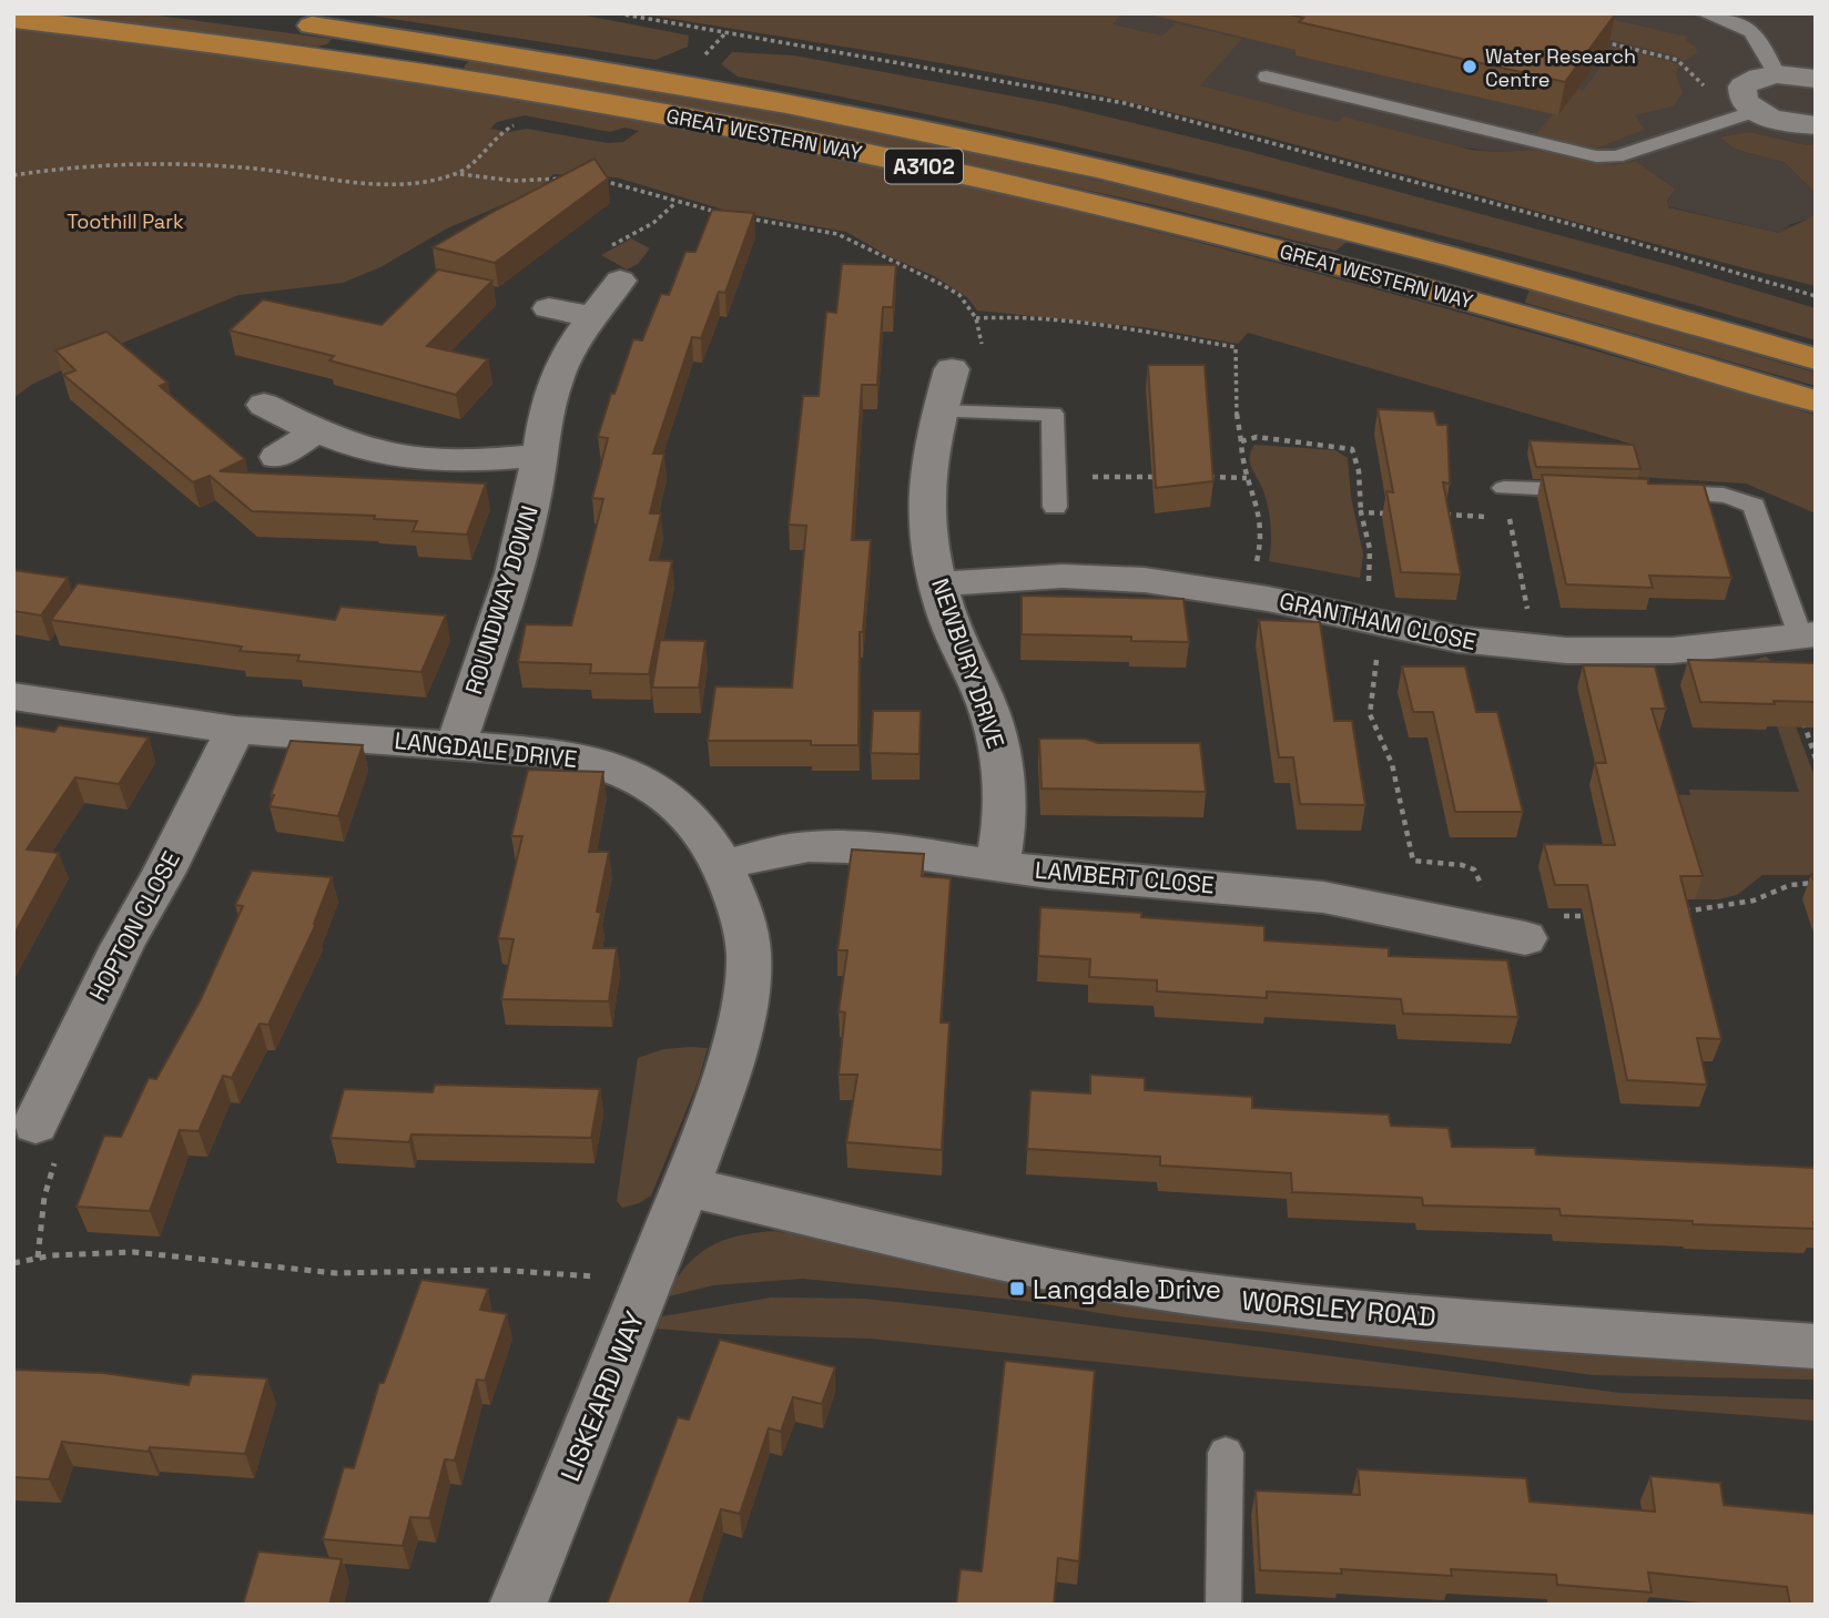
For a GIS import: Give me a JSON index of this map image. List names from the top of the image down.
{
  "streets": {
    "main road": ["GREAT WESTERN WAY", "A3102"],
    "street": [
      "ROUNDWAY DOWN",
      "GRANTHAM CLOSE",
      "NEWBURY DRIVE",
      "LANGDALE DRIVE",
      "LAMBERT CLOSE",
      "HOPTON CLOSE",
      "WORSLEY ROAD",
      "LISKEARD WAY"
    ]
  },
  "crossings": [
    ["ROUNDWAY DOWN", "LANGDALE DRIVE"],
    ["GRANTHAM CLOSE", "NEWBURY DRIVE"],
    ["NEWBURY DRIVE", "LAMBERT CLOSE"],
    ["LANGDALE DRIVE", "LAMBERT CLOSE"],
    ["LANGDALE DRIVE", "HOPTON CLOSE"],
    ["LANGDALE DRIVE", "WORSLEY ROAD"],
    ["LANGDALE DRIVE", "LISKEARD WAY"],
    ["WORSLEY ROAD", "LISKEARD WAY"]
  ],
  "parks": ["Toothill Park"],
  "places": {
    "other": ["Water Research Centre"],
    "transit": ["Langdale Drive"]
  }
}
